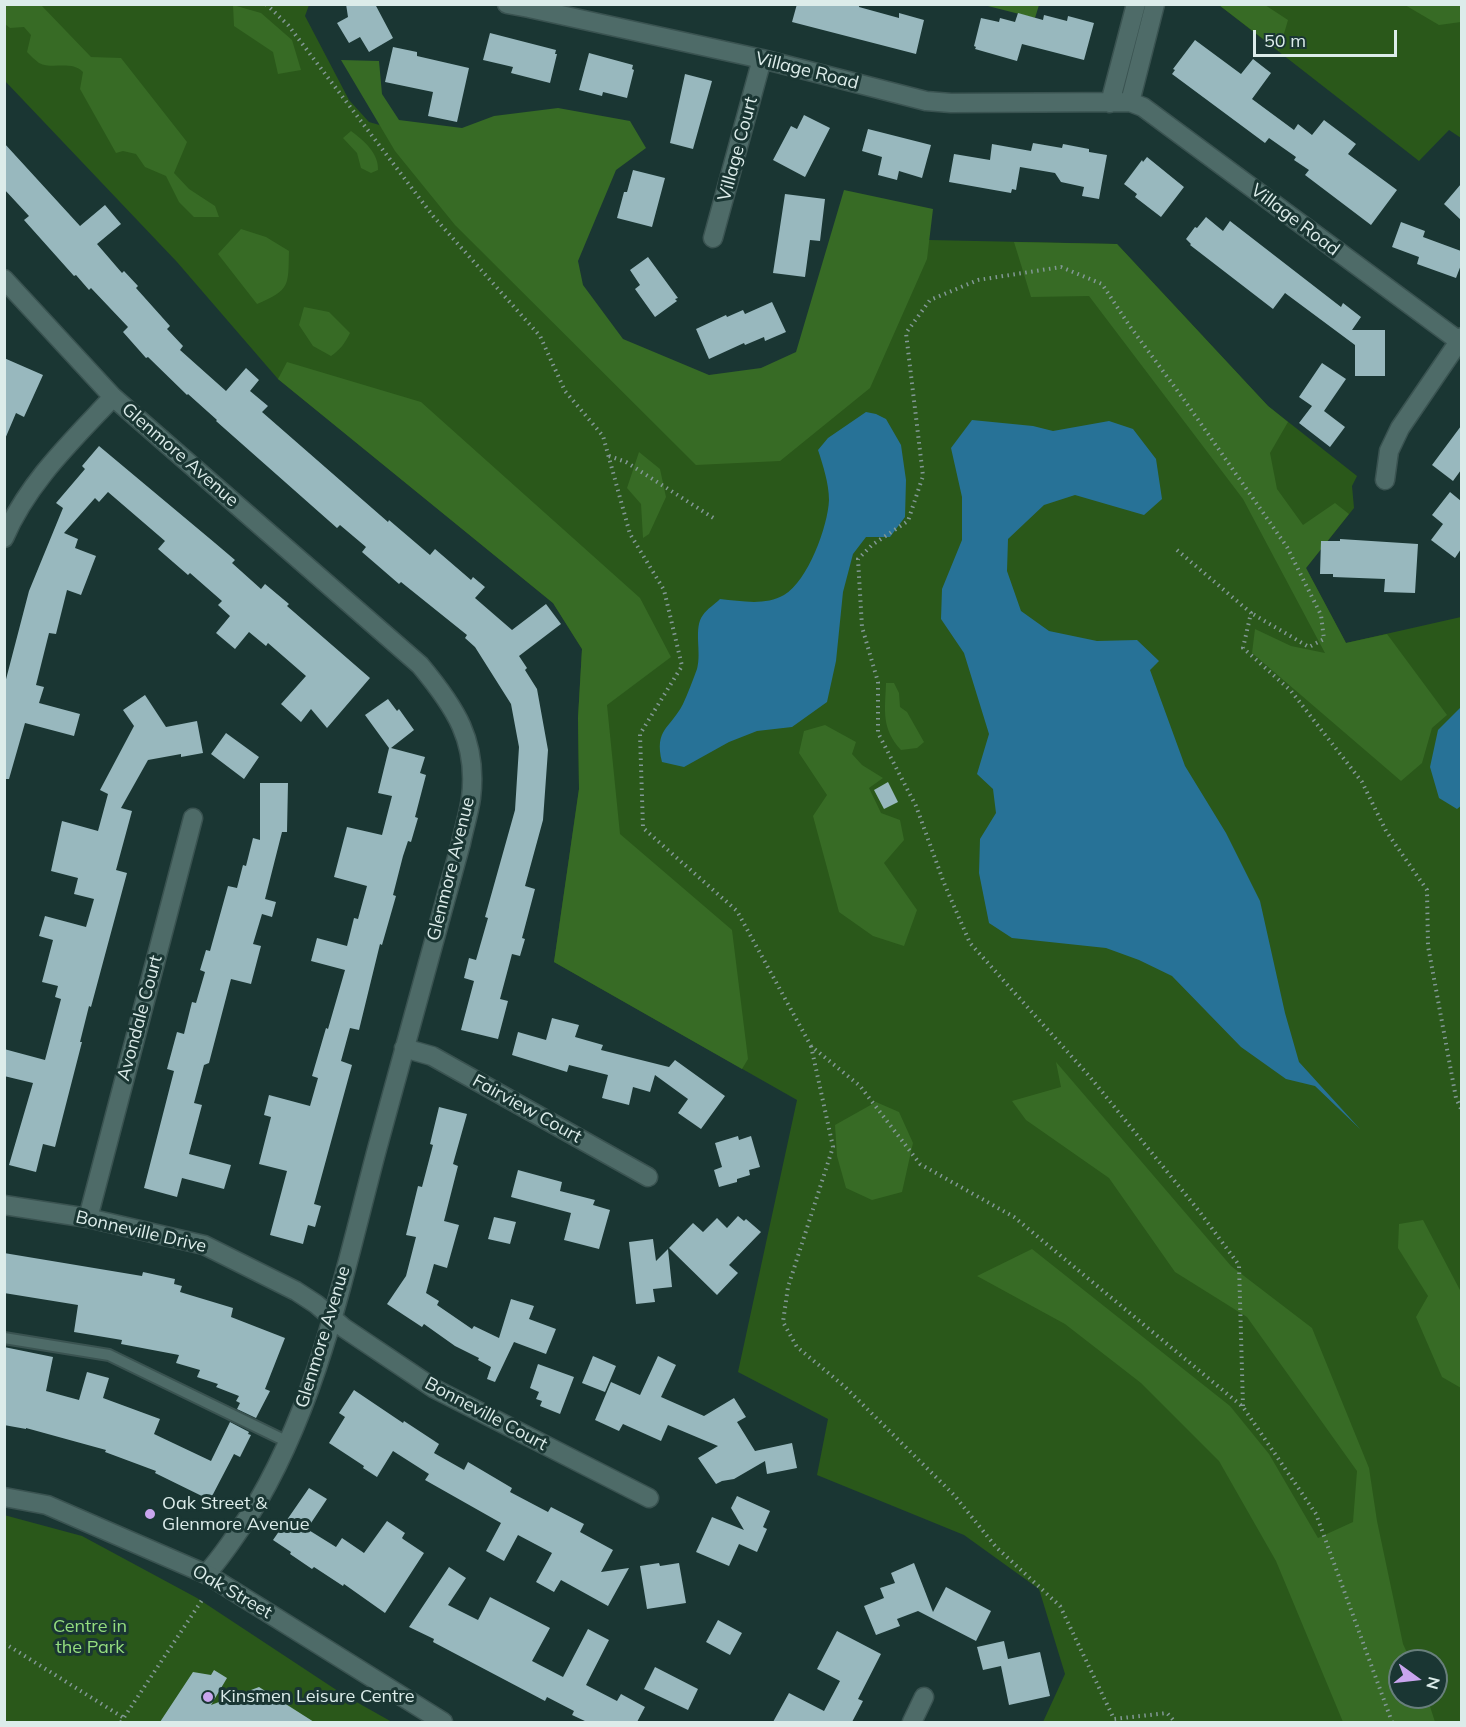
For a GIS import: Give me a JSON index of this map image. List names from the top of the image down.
{
  "streets": {
    "street": [
      "Village Road",
      "Village Court",
      "Glenmore Avenue",
      "Avondale Court",
      "Fairview Court",
      "Bonneville Drive",
      "Bonneville Court",
      "Oak Street"
    ]
  },
  "crossings": [
    ["Village Road", "Village Court"],
    ["Glenmore Avenue", "Fairview Court"],
    ["Glenmore Avenue", "Bonneville Drive"],
    ["Glenmore Avenue", "Bonneville Court"],
    ["Glenmore Avenue", "Oak Street"],
    ["Avondale Court", "Bonneville Drive"],
    ["Bonneville Drive", "Bonneville Court"]
  ],
  "parks": ["Centre in the Park"],
  "places": ["Oak Street & Glenmore Avenue", "Kinsmen Leisure Centre"],
  "scale_bar": "50 m",
  "north": "right"
}
